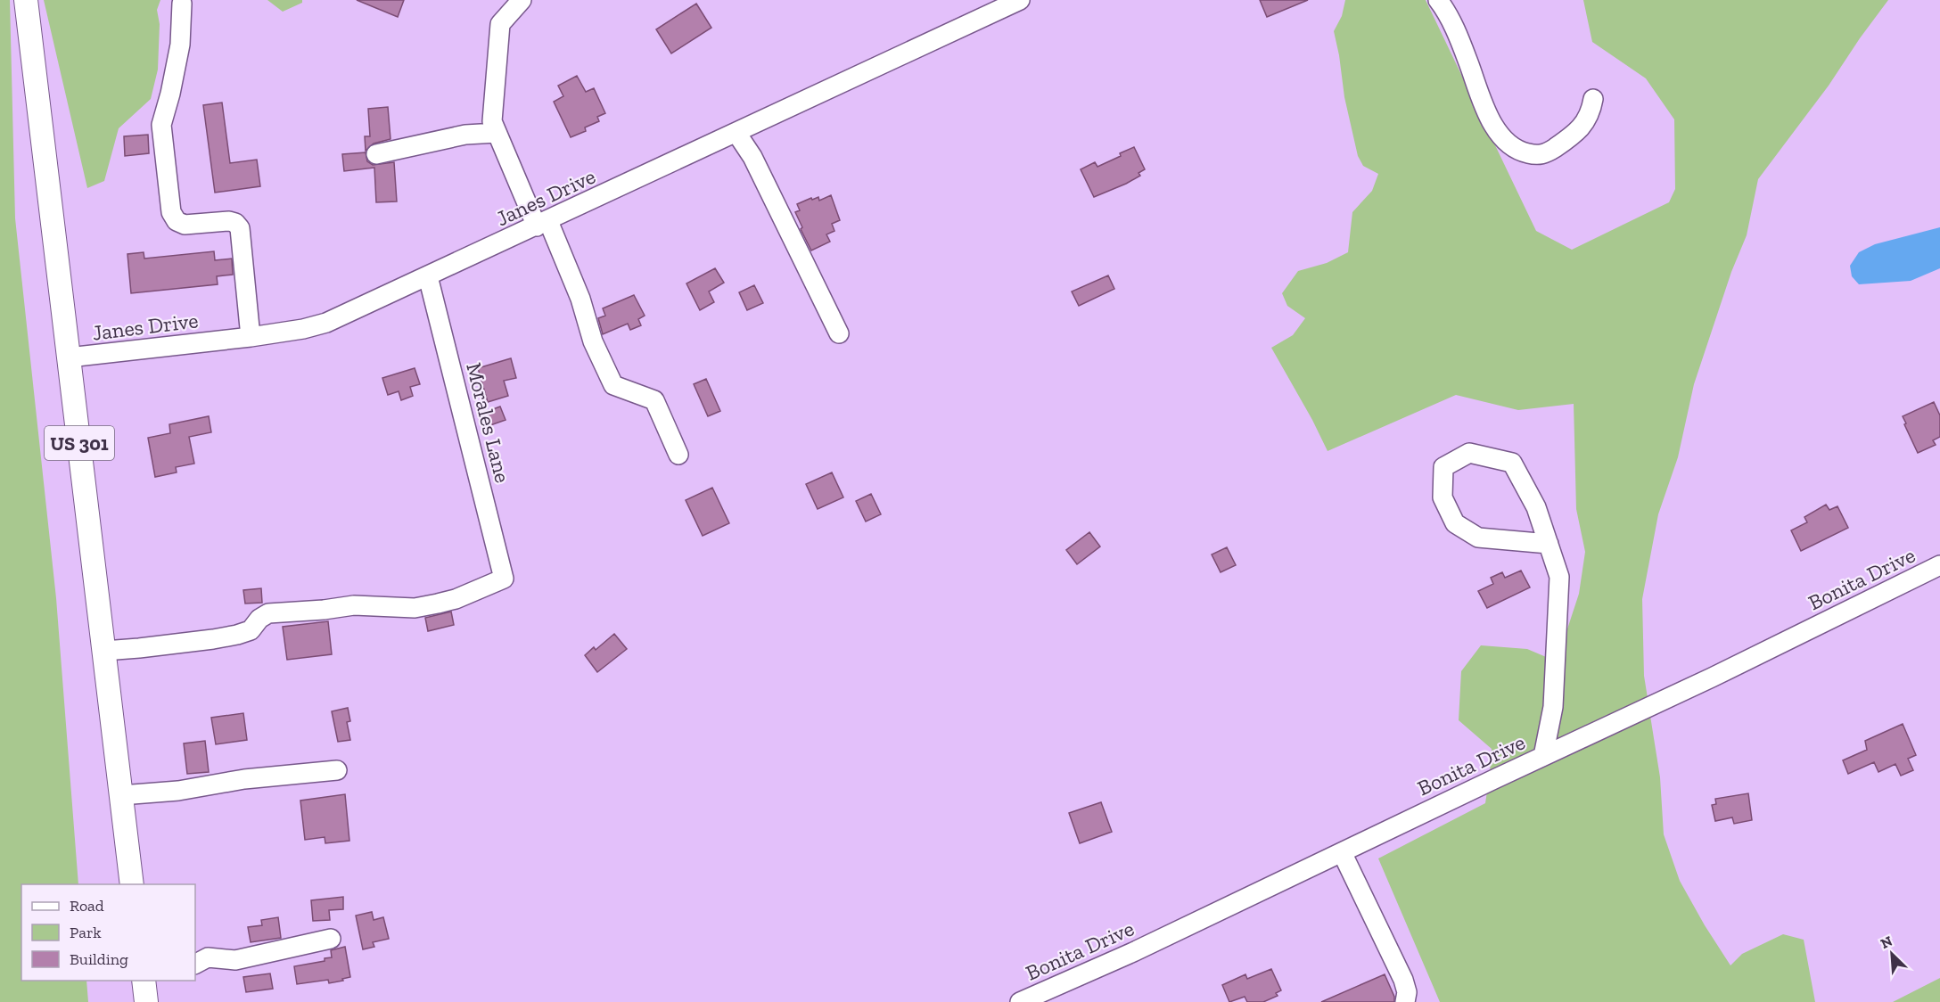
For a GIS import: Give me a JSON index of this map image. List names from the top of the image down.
{
  "streets": {
    "main road": ["US 301"],
    "street": ["Janes Drive", "Morales Lane", "Bonita Drive"]
  },
  "crossings": [
    ["Janes Drive", "Morales Lane"],
    ["Janes Drive", "US 301"],
    ["Morales Lane", "US 301"]
  ],
  "legend": ["Road", "Park", "Building"],
  "north": "top left"
}
